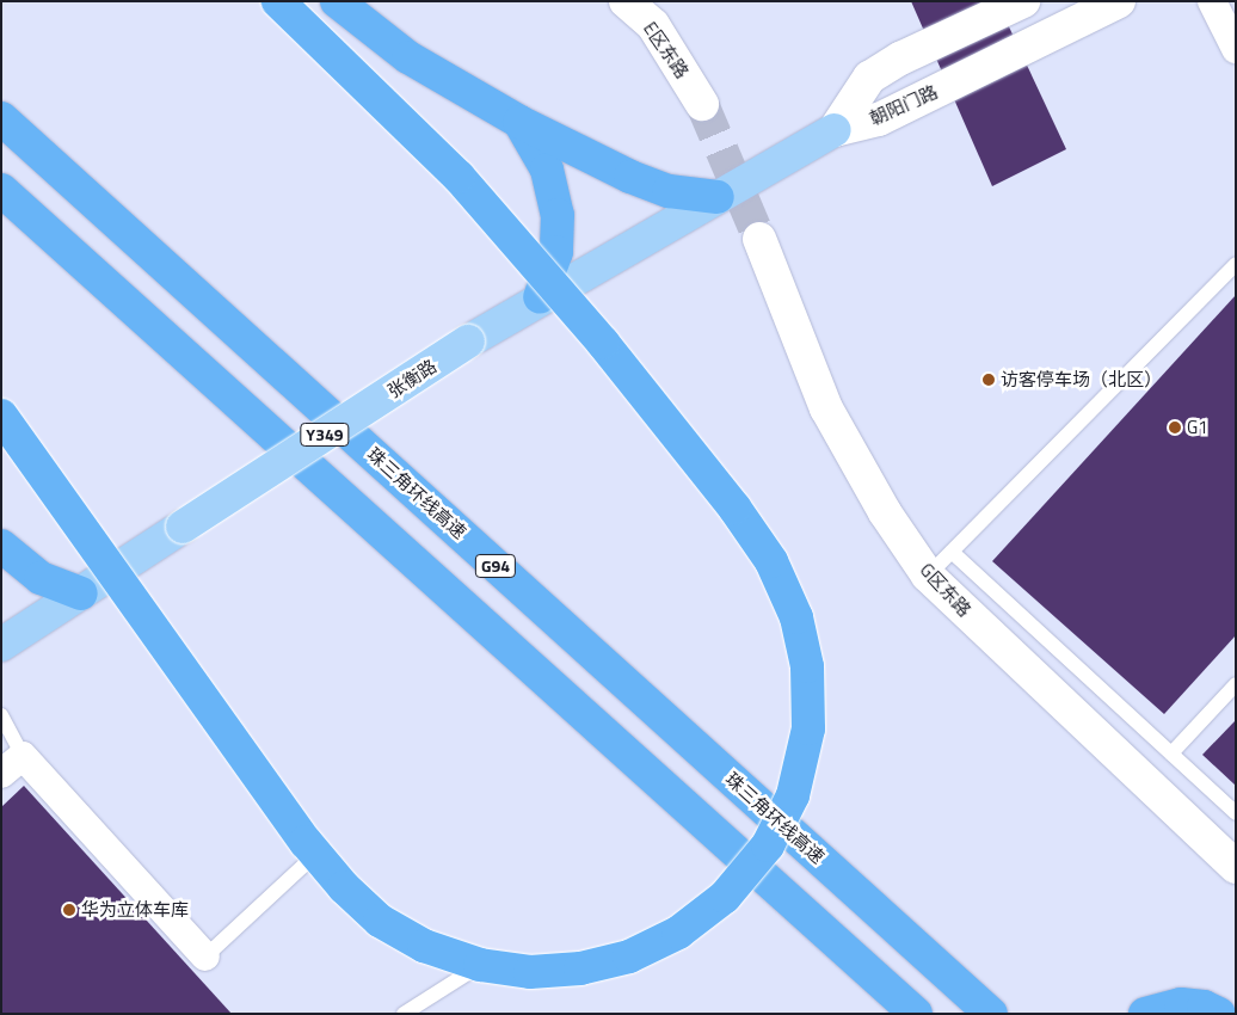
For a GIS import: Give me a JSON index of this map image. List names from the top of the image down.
{
  "streets": {
    "highway": ["珠三角环线高速", "G94"],
    "main road": ["张衡路", "Y349"],
    "street": ["E区东路", "朝阳门路", "G区东路"]
  },
  "crossings": [
    ["朝阳门路", "张衡路"]
  ],
  "places": ["访客停车场（北区）", "G1", "华为立体车库"]
}
